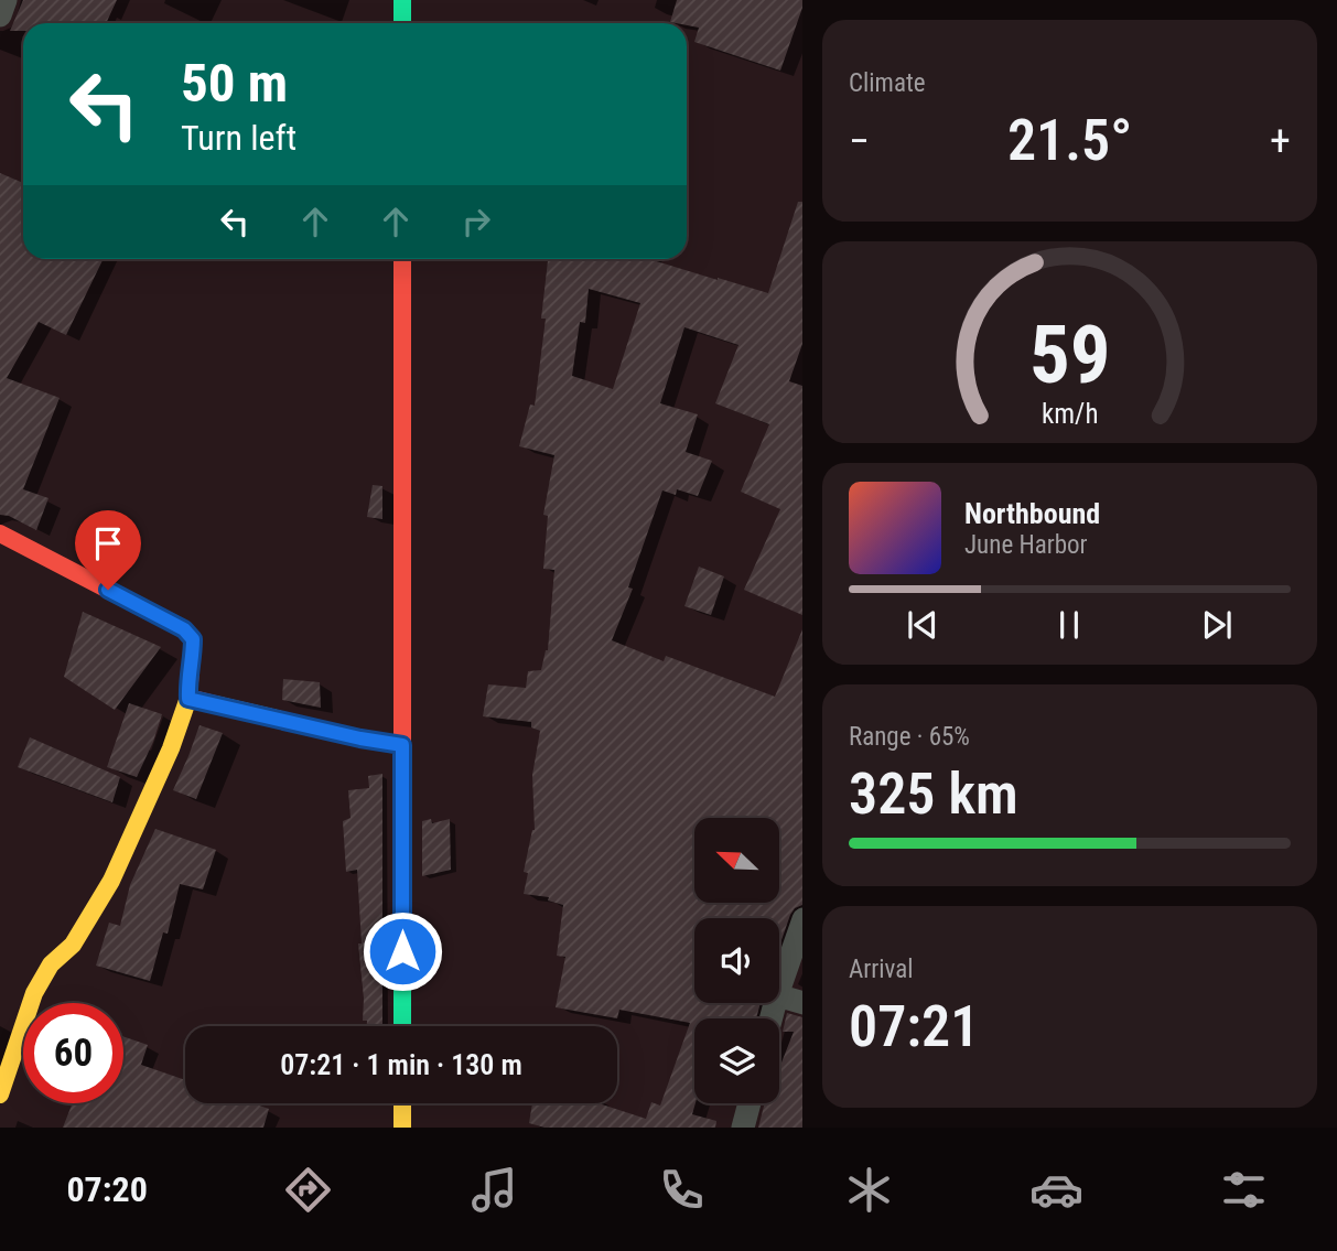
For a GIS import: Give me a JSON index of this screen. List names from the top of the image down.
{
  "north": "top left",
  "page": {
    "tile": [
      "Climate",
      ["Range · 65%", "325 km"],
      ["Arrival", "07:21"]
    ],
    "turn": ["50 m", "Turn left"],
    "heat": ["−", "21.5°", "+"],
    "song": ["Northbound", "June Harbor"],
    "limit": "60",
    "trip": "07:21 · 1 min · 130 m",
    "tabs": "07:20",
    "gauge": ["59", "km/h"]
  }
}
